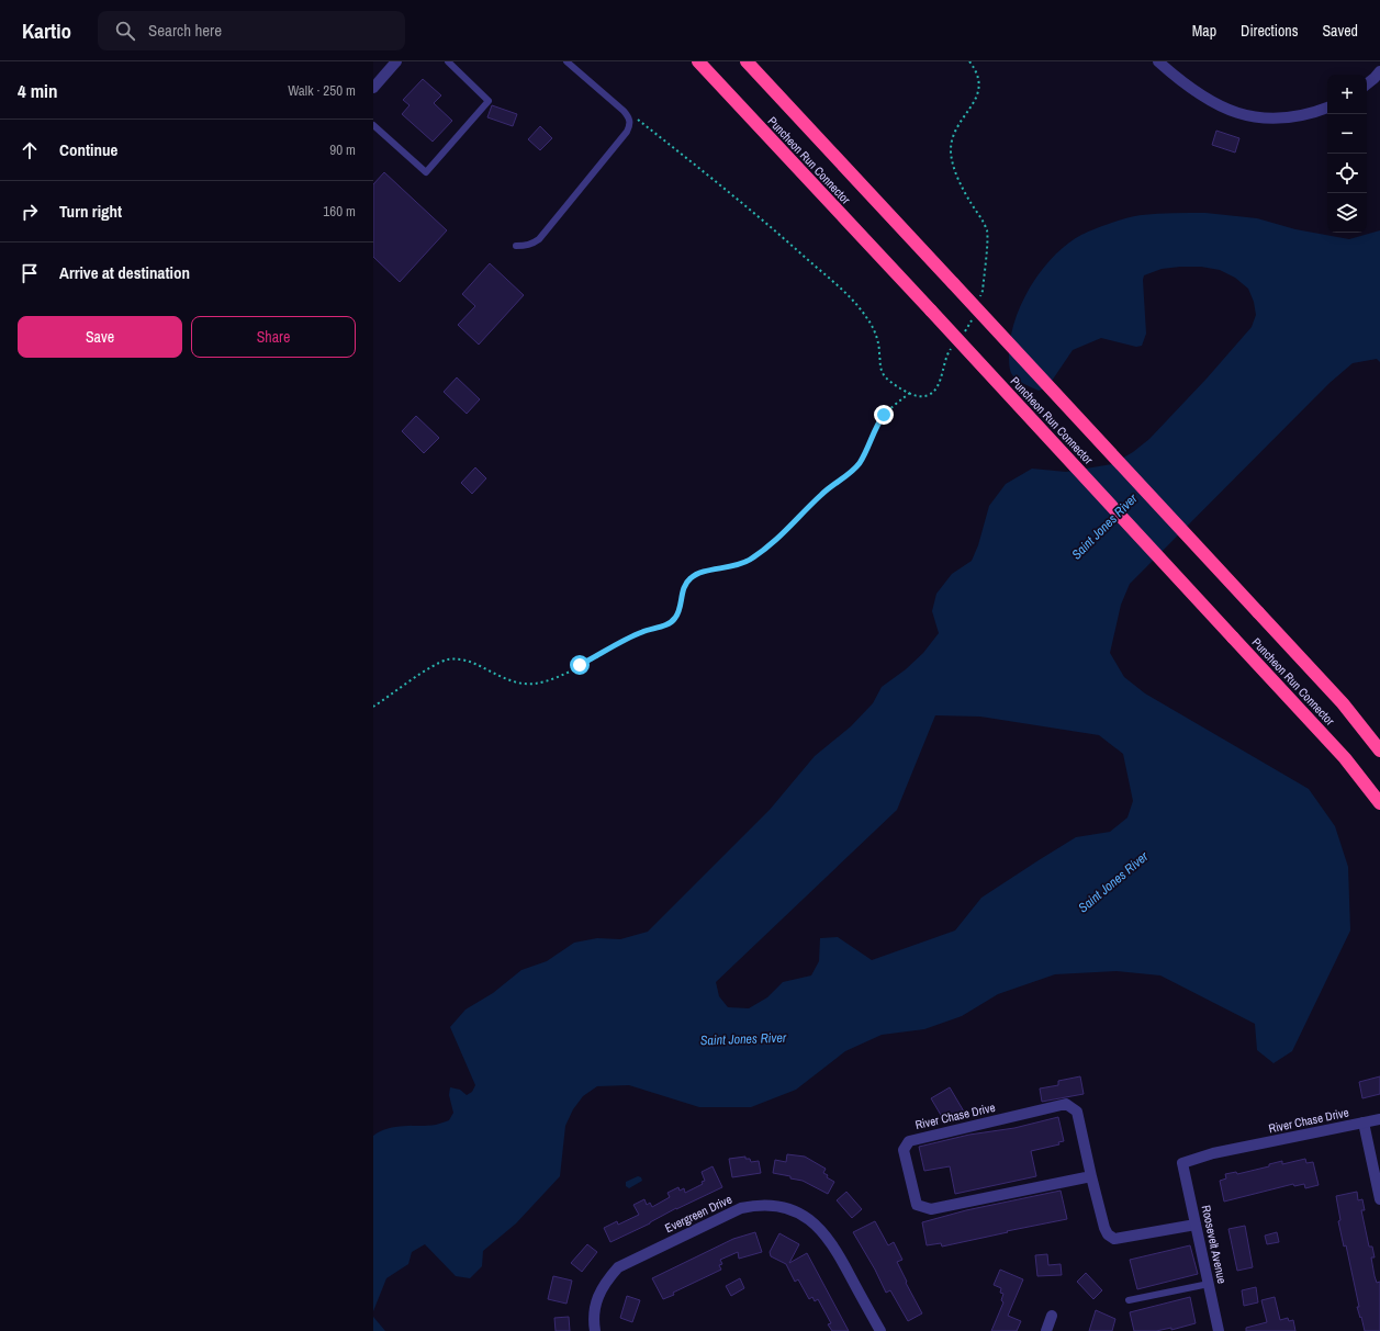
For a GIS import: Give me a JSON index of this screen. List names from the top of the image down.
{
  "streets": {
    "highway": ["Puncheon Run Connector"],
    "street": ["River Chase Drive", "Evergreen Drive", "Roosevelt Avenue"]
  },
  "crossings": [
    ["River Chase Drive", "Roosevelt Avenue"]
  ],
  "water": ["Saint Jones River"],
  "page": {
    "header": "Kartio",
    "search": "Search here",
    "nav": ["Map", "Directions", "Saved"],
    "heading": ["4 min", "Walk · 250 m"],
    "map_buttons": ["+", "−"],
    "list": [
      ["Continue", "90 m"],
      ["Turn right", "160 m"],
      "Arrive at destination"
    ],
    "buttons": ["Save", "Share"]
  }
}
